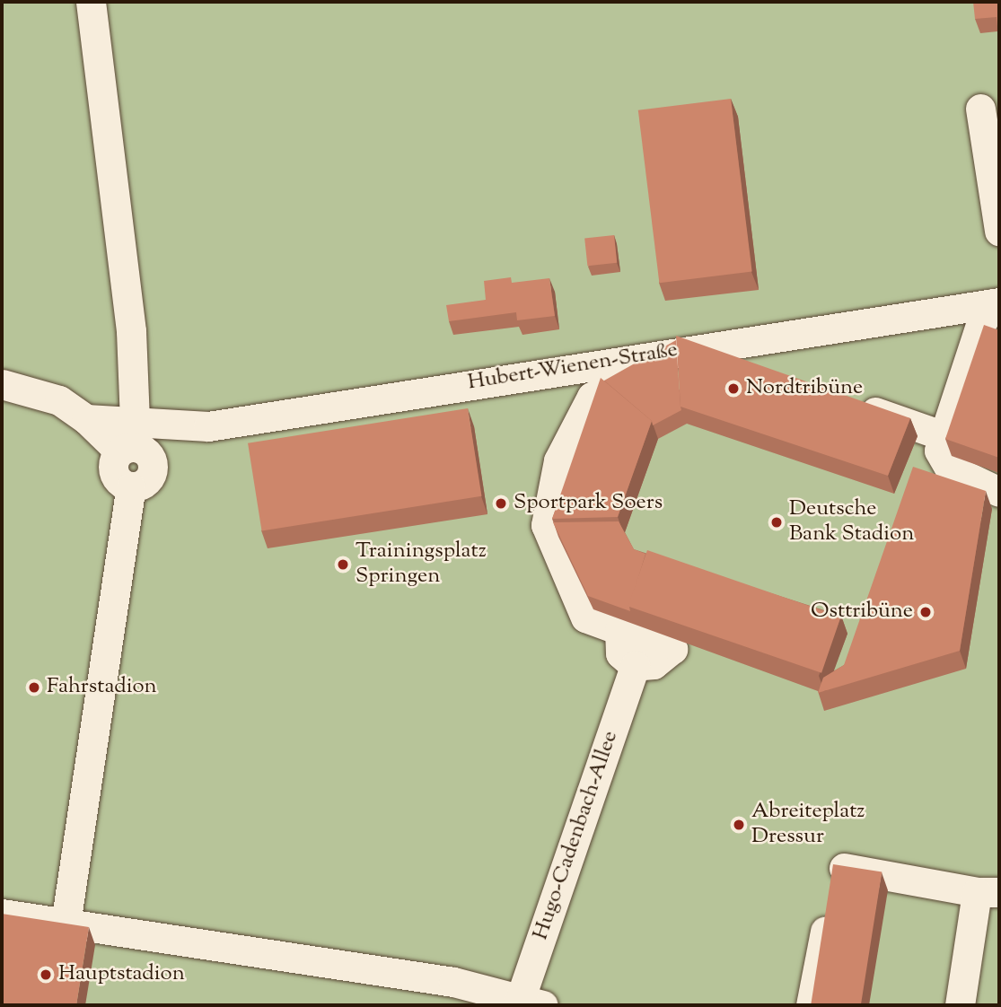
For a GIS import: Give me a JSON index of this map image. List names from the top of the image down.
{
  "streets": {
    "lane": ["Hubert-Wienen-Straße", "Hugo-Cadenbach-Allee"]
  },
  "places": [
    "Nordtribüne",
    "Sportpark Soers",
    "Deutsche Bank Stadion",
    "Trainingsplatz Springen",
    "Osttribüne",
    "Fahrstadion",
    "Abreiteplatz Dressur",
    "Hauptstadion"
  ]
}
